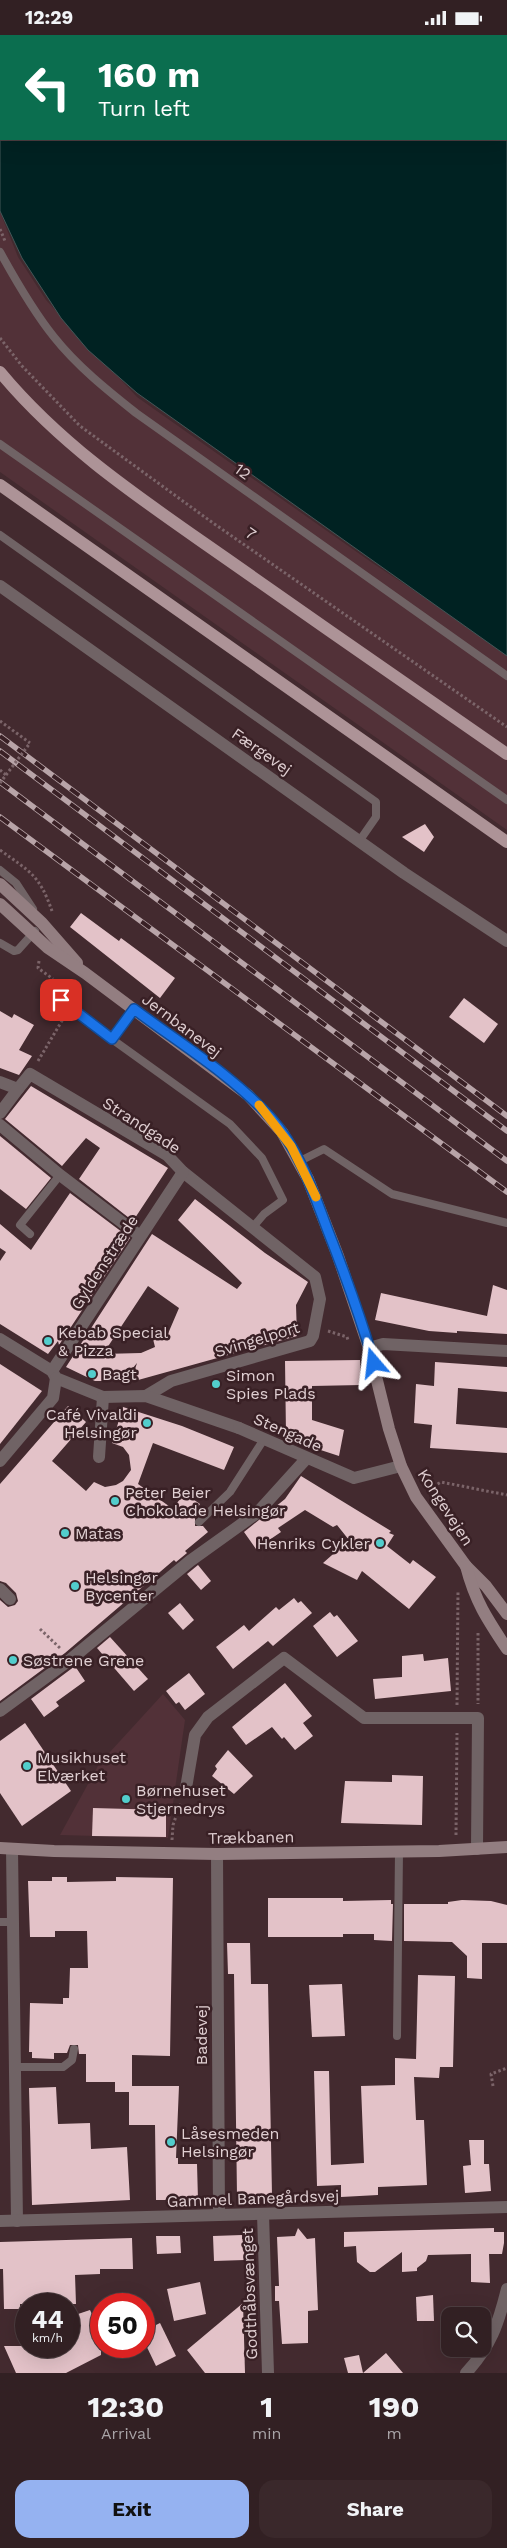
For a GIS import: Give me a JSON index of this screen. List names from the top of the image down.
{
  "streets": {
    "main road": ["Jernbanevej", "Kongevejen", "Trækbanen"],
    "street": [
      "Færgevej",
      "Strandgade",
      "Gyldenstræde",
      "Svingelport",
      "Stengade",
      "Badevej",
      "Gammel Banegårdsvej",
      "Godthåbsvænget"
    ],
    "lane": ["12"],
    "path": ["7"]
  },
  "crossings": [
    ["Jernbanevej", "Kongevejen"],
    ["Strandgade", "Gyldenstræde"],
    ["Strandgade", "Svingelport"],
    ["Gyldenstræde", "Stengade"],
    ["Svingelport", "Stengade"],
    ["Stengade", "Kongevejen"],
    ["Trækbanen", "Badevej"],
    ["Badevej", "Gammel Banegårdsvej"],
    ["Gammel Banegårdsvej", "Godthåbsvænget"]
  ],
  "places": [
    "Kebab Special & Pizza",
    "Bagt",
    "Simon Spies Plads",
    "Café Vivaldi Helsingør",
    "Peter Beier Chokolade Helsingør",
    "Matas",
    "Henriks Cykler",
    "Helsingør Bycenter",
    "Søstrene Grene",
    "Musikhuset Elværket",
    "Børnehuset Stjernedrys",
    "Låsesmeden Helsingør"
  ],
  "page": {
    "status": "12:29",
    "turn": ["160 m", "Turn left"],
    "speed": "44 km/h",
    "limit": "50",
    "eta": [
      "12:30",
      "Arrival",
      "1",
      "min",
      "190",
      "m"
    ],
    "buttons": ["Exit", "Share"]
  }
}
